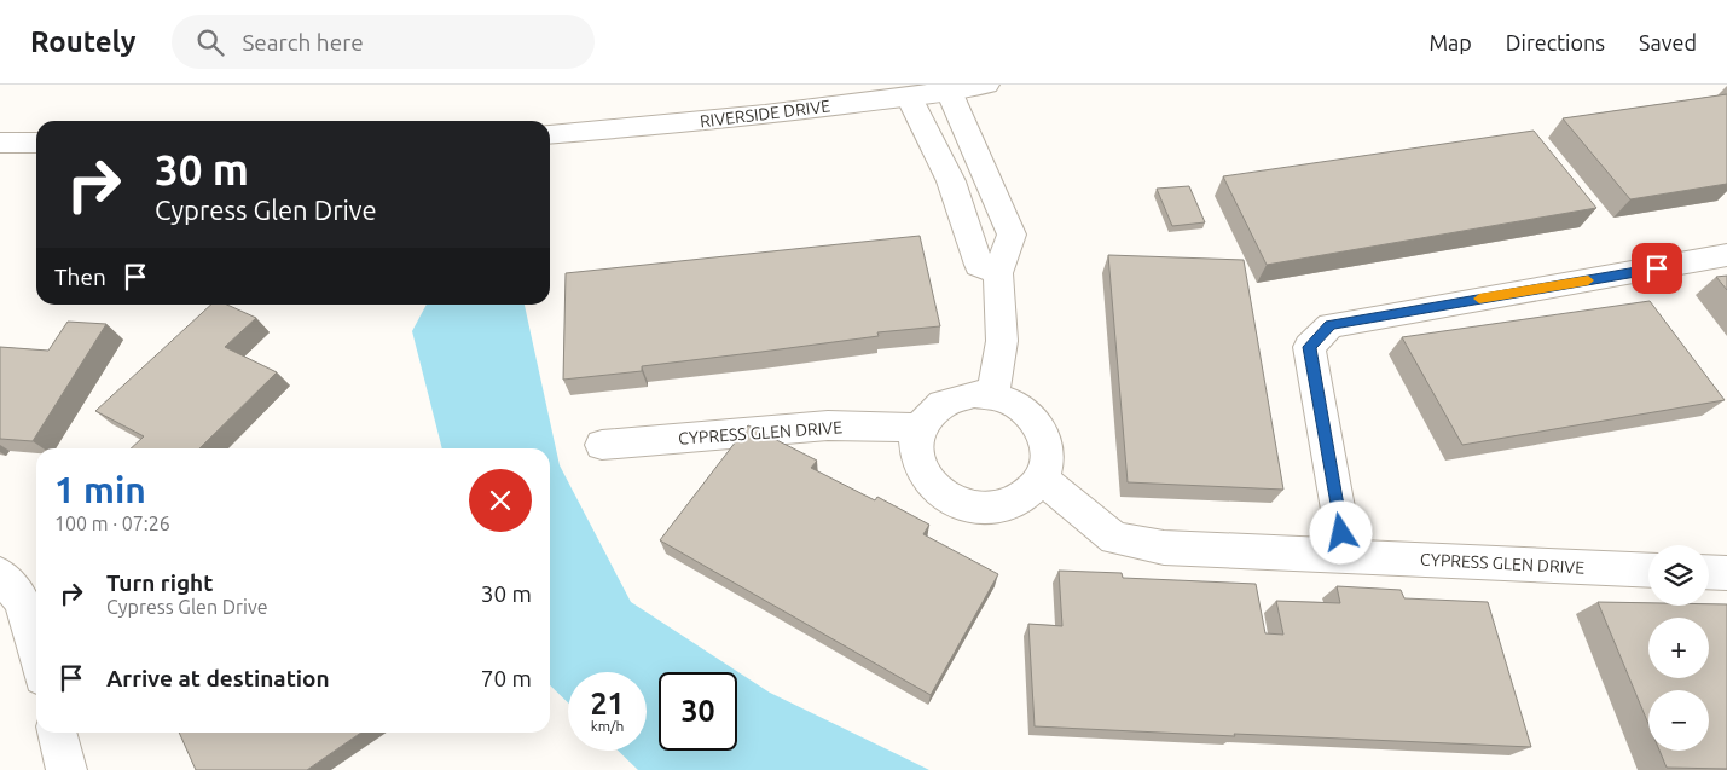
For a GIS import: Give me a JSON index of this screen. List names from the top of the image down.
{
  "streets": {
    "street": ["RIVERSIDE DRIVE", "CYPRESS GLEN DRIVE"]
  },
  "page": {
    "header": "Routely",
    "search": "Search here",
    "nav": ["Map", "Directions", "Saved"],
    "turn": ["30 m", "Cypress Glen Drive"],
    "then": "Then",
    "heading": ["1 min", "100 m · 07:26"],
    "map_buttons": ["+", "−"],
    "list": [
      {
        "name": "Turn right",
        "note": "Cypress Glen Drive",
        "value": "30 m"
      },
      {
        "name": "Arrive at destination",
        "value": "70 m"
      }
    ],
    "speed": "21 km/h",
    "limit": "30"
  }
}
